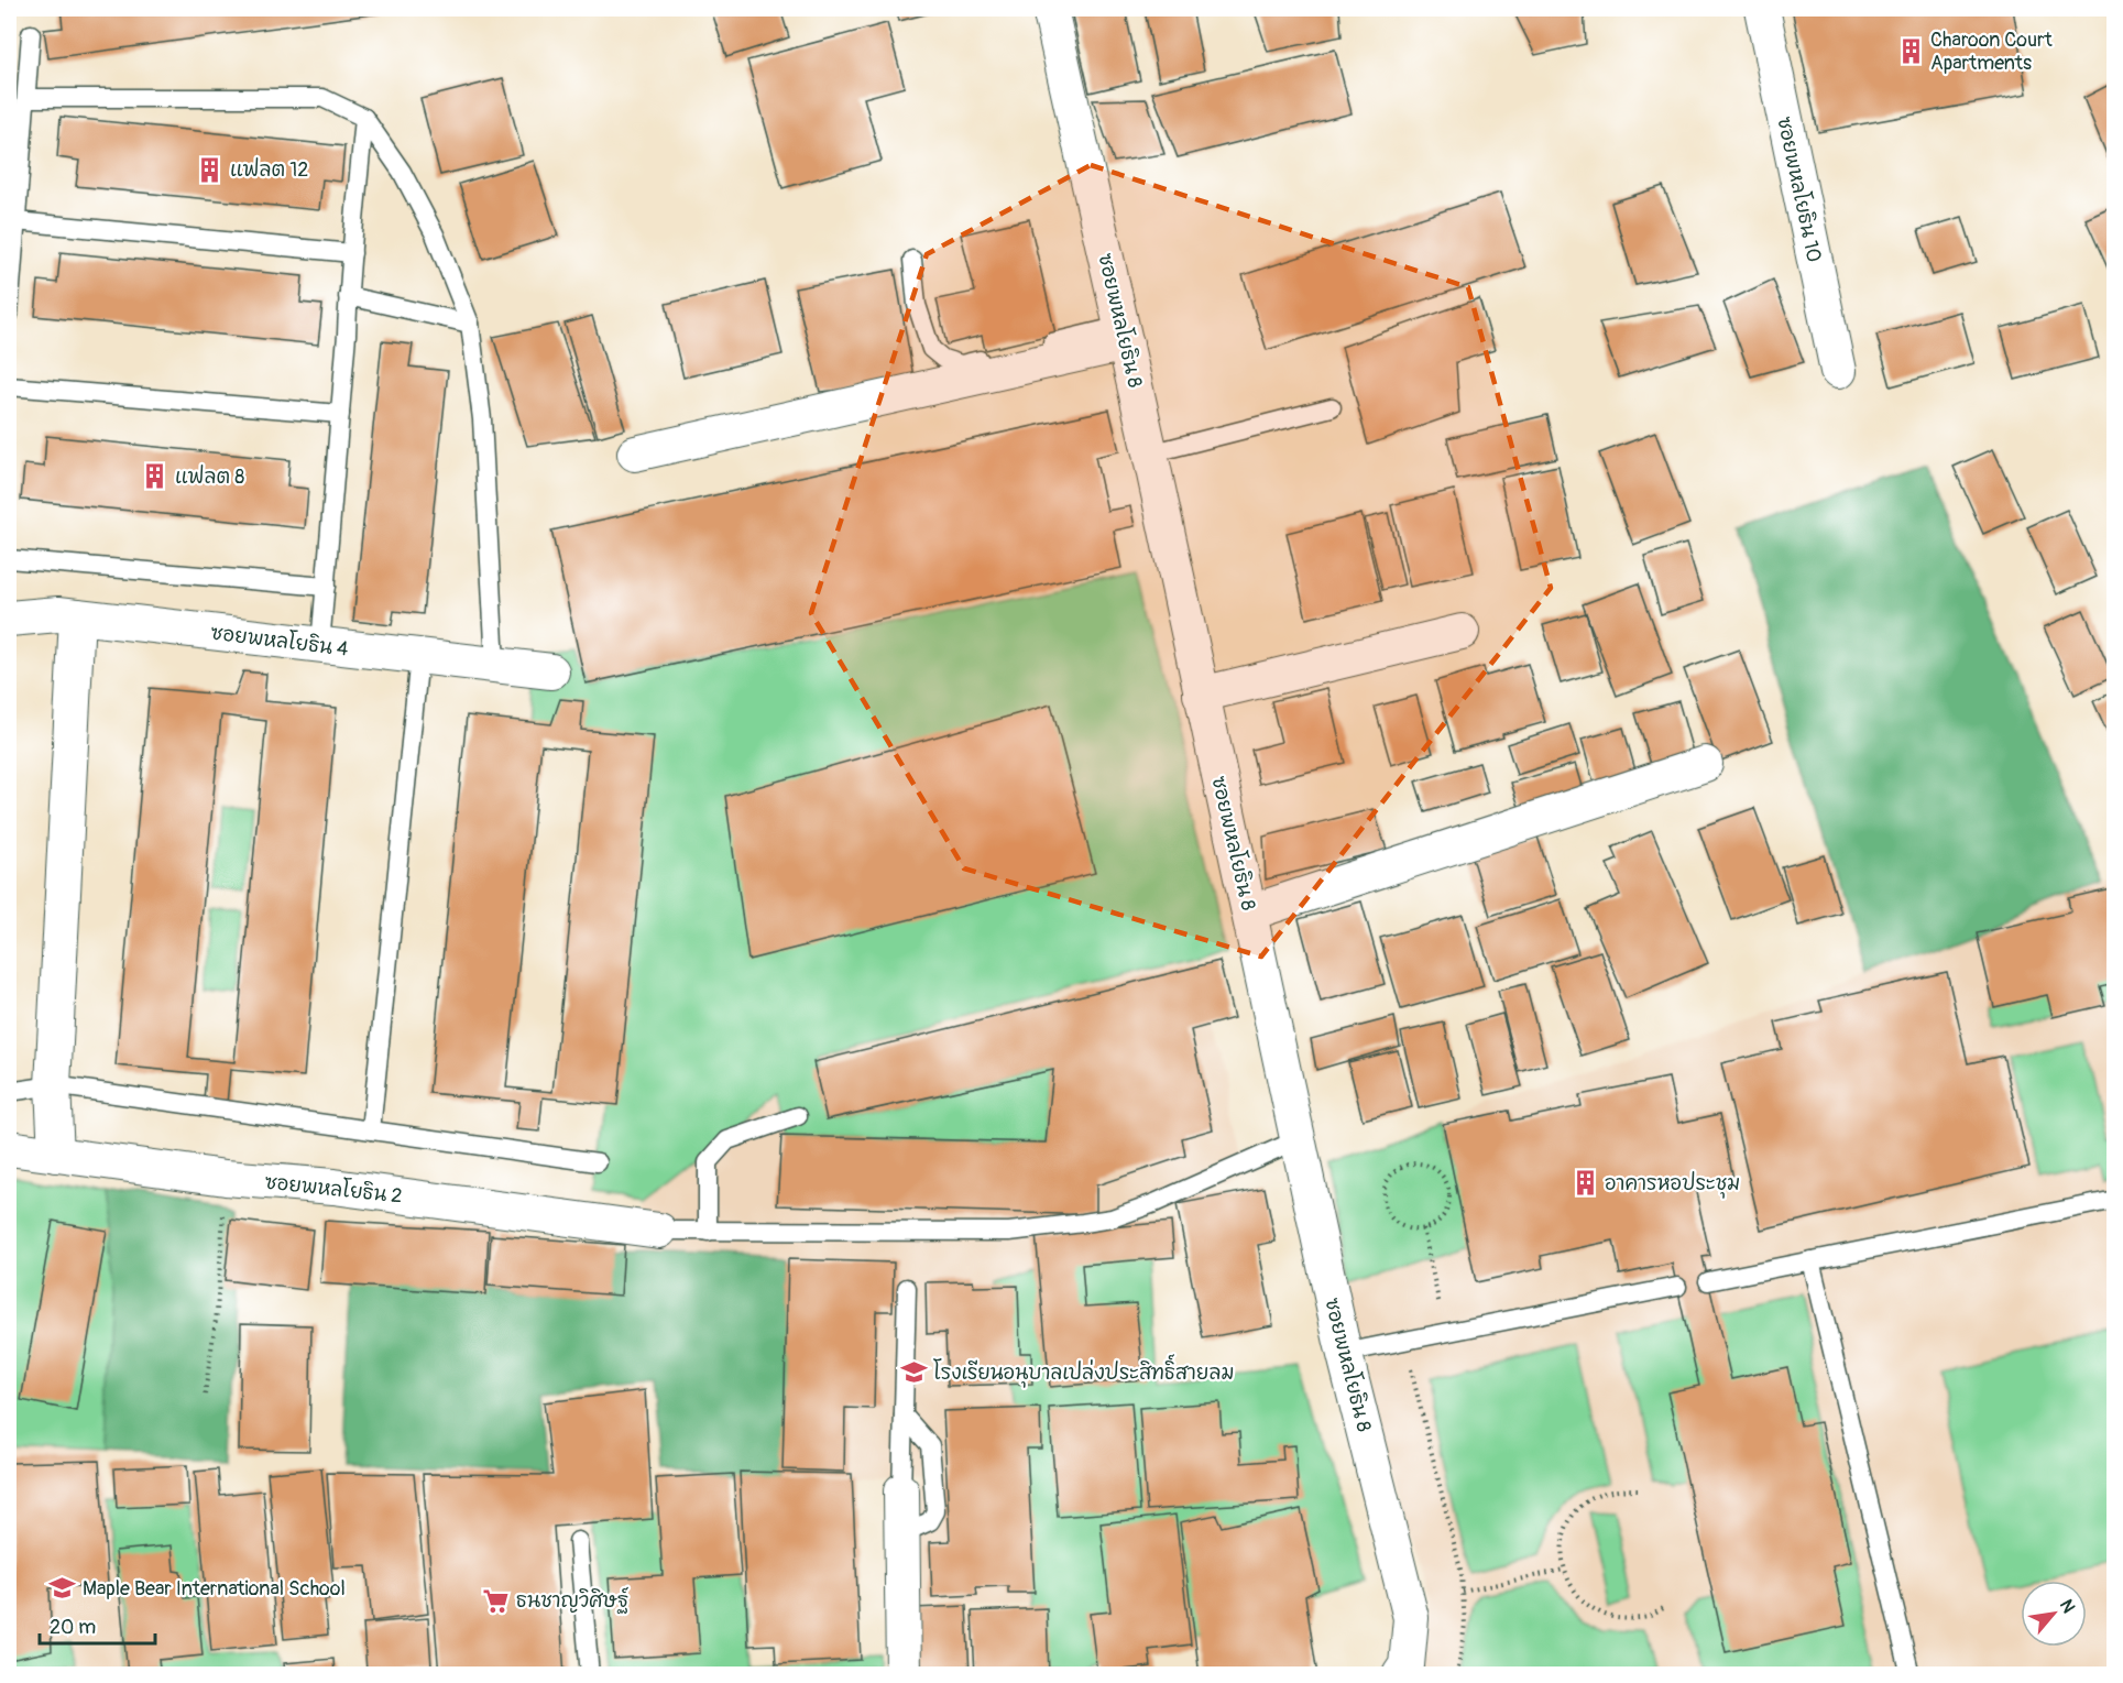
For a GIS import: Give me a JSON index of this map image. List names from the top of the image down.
{
  "streets": {
    "street": [
      "ซอยพหลโยธิน 10",
      "ซอยพหลโยธิน 8",
      "ซอยพหลโยธิน 4",
      "ซอยพหลโยธิน 2"
    ]
  },
  "places": {
    "building": [
      "Charoon Court Apartments",
      "แฟลต 12",
      "แฟลต 8",
      "อาคารหอประชุม"
    ],
    "school or university": ["โรงเรียนอนุบาลเปล่งประสิทธิ์สายลม", "Maple Bear International School"],
    "supermarket": ["ธนชาญวิศิษฐ์"]
  },
  "scale_bar": "20 m",
  "north": "top right"
}
